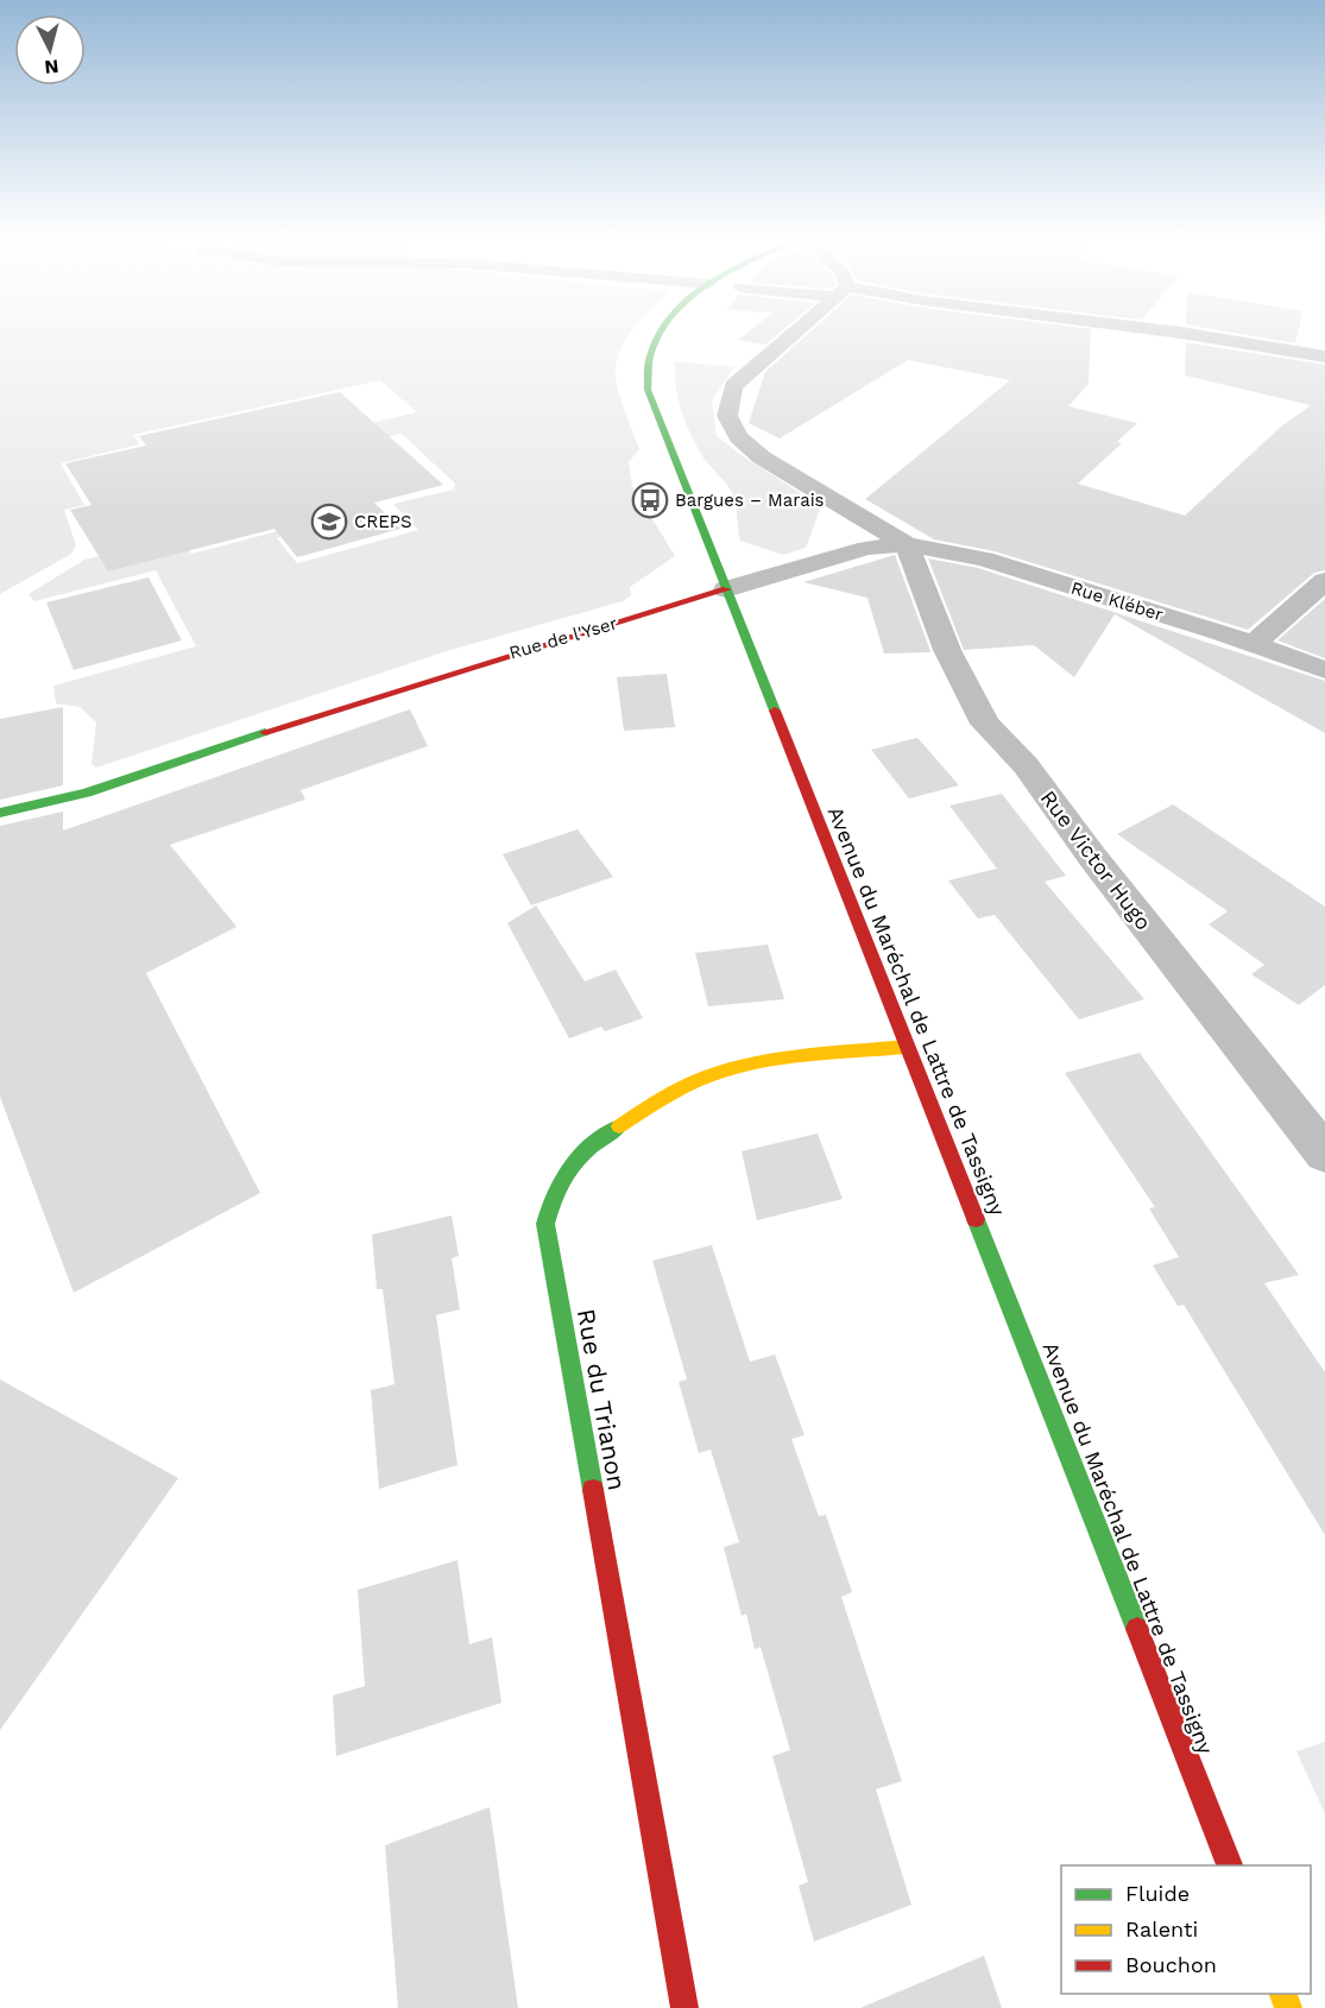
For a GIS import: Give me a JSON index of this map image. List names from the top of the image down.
{
  "streets": {
    "main road": ["Rue de l'Yser", "Avenue du Maréchal de Lattre de Tassigny", "Rue du Trianon"],
    "street": ["Rue Kléber", "Rue Victor Hugo"]
  },
  "crossings": [
    ["Rue Kléber", "Rue de l'Yser"],
    ["Rue Kléber", "Rue Victor Hugo"],
    ["Rue de l'Yser", "Rue Victor Hugo"],
    ["Rue de l'Yser", "Avenue du Maréchal de Lattre de Tassigny"],
    ["Avenue du Maréchal de Lattre de Tassigny", "Rue du Trianon"]
  ],
  "places": {
    "bus stop": ["Bargues – Marais"],
    "school or university": ["CREPS"]
  },
  "legend": ["Fluide", "Ralenti", "Bouchon"],
  "north": "bottom"
}
